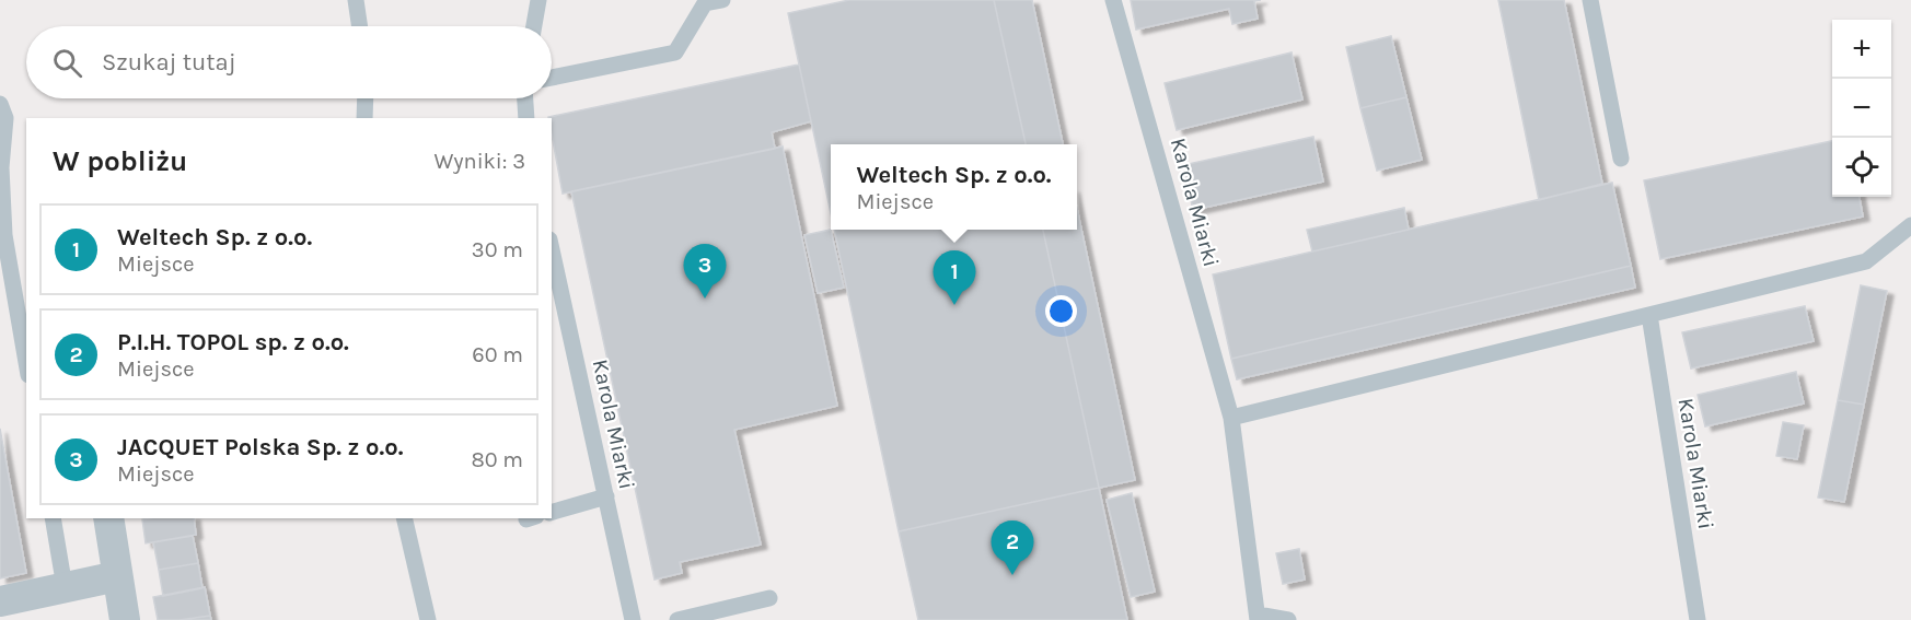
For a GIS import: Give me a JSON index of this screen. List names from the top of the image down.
{
  "streets": {
    "lane": ["Karola Miarki"]
  },
  "page": {
    "map_buttons": ["+", "−"],
    "search": "Szukaj tutaj",
    "heading": ["W pobliżu", "Wyniki: 3"],
    "popup": ["Weltech Sp. z o.o.", "Miejsce"],
    "list": [
      {
        "mark": "1",
        "name": "Weltech Sp. z o.o.",
        "note": "Miejsce",
        "value": "30 m"
      },
      {
        "mark": "2",
        "name": "P.I.H. TOPOL sp. z o.o.",
        "note": "Miejsce",
        "value": "60 m"
      },
      {
        "mark": "3",
        "name": "JACQUET Polska Sp. z o.o.",
        "note": "Miejsce",
        "value": "80 m"
      }
    ],
    "pins": ["3", "1", "2"]
  }
}
